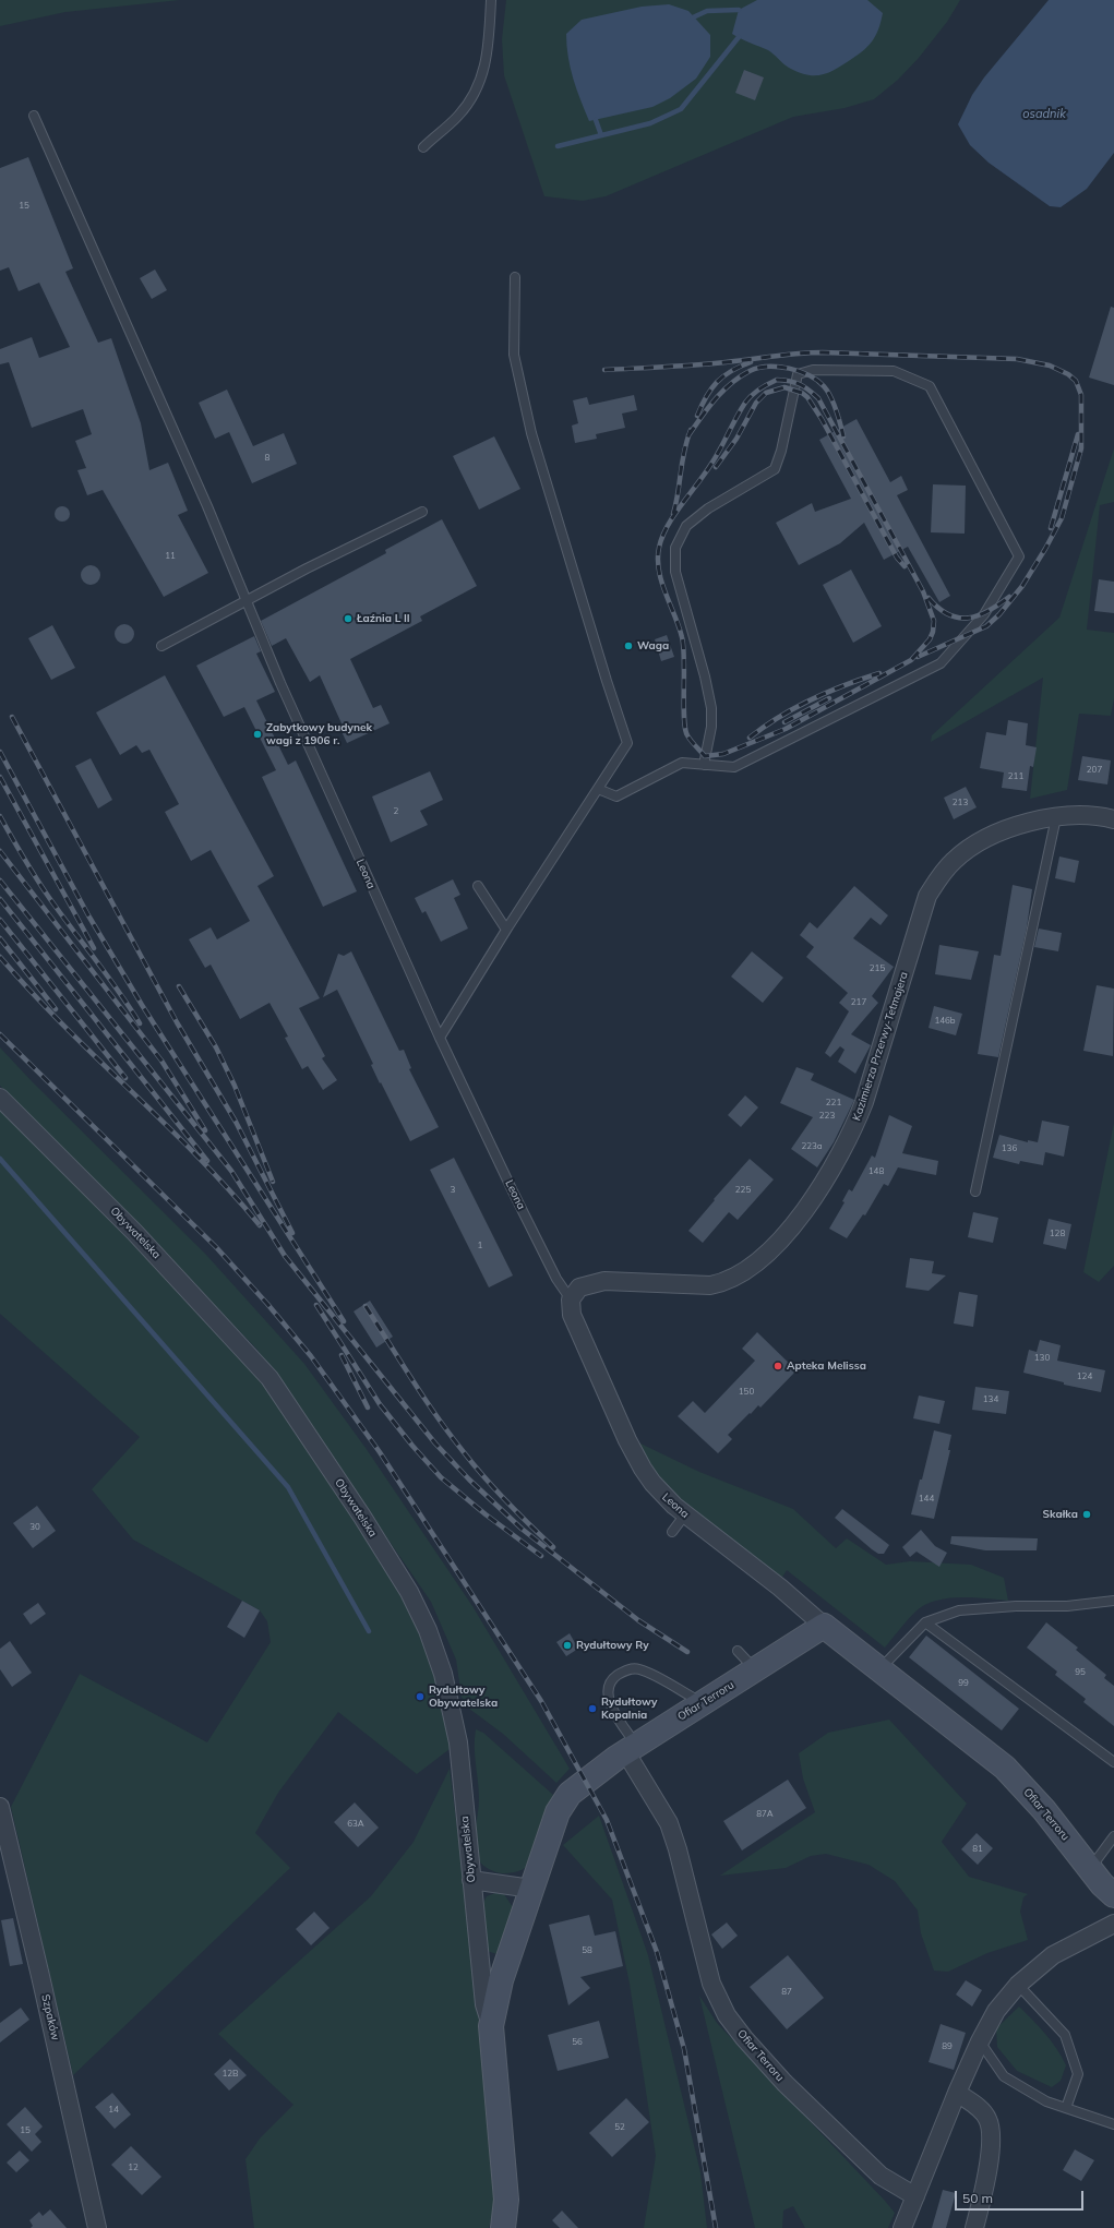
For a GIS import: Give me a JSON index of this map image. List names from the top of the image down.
{
  "streets": {
    "street": [
      "Leona",
      "Kazimierza Przerwy-Tetmajera",
      "Obywatelska",
      "Ofiar Terroru",
      "Szpaków"
    ]
  },
  "crossings": [
    ["Leona", "Kazimierza Przerwy-Tetmajera"],
    ["Leona", "Ofiar Terroru"],
    ["Obywatelska", "Ofiar Terroru"]
  ],
  "water": ["osadnik"],
  "places": [
    "Łaźnia L II",
    "Waga",
    "Zabytkowy budynek wagi z 1906 r.",
    "Apteka Melissa",
    "Skałka",
    "Rydułtowy Ry",
    "Rydułtowy Obywatelska",
    "Rydułtowy Kopalnia"
  ],
  "house_numbers": [
    "15",
    "8",
    "11",
    "207",
    "211",
    "213",
    "2",
    "215",
    "217",
    "146b",
    "221",
    "223",
    "223a",
    "136",
    "148",
    "3",
    "225",
    "128",
    "1",
    "130",
    "124",
    "150",
    "134",
    "144",
    "30",
    "95",
    "99",
    "87A",
    "63A",
    "81",
    "58",
    "87",
    "56",
    "89",
    "12B",
    "14",
    "52",
    "15",
    "12"
  ],
  "scale_bar": "50 m"
}
